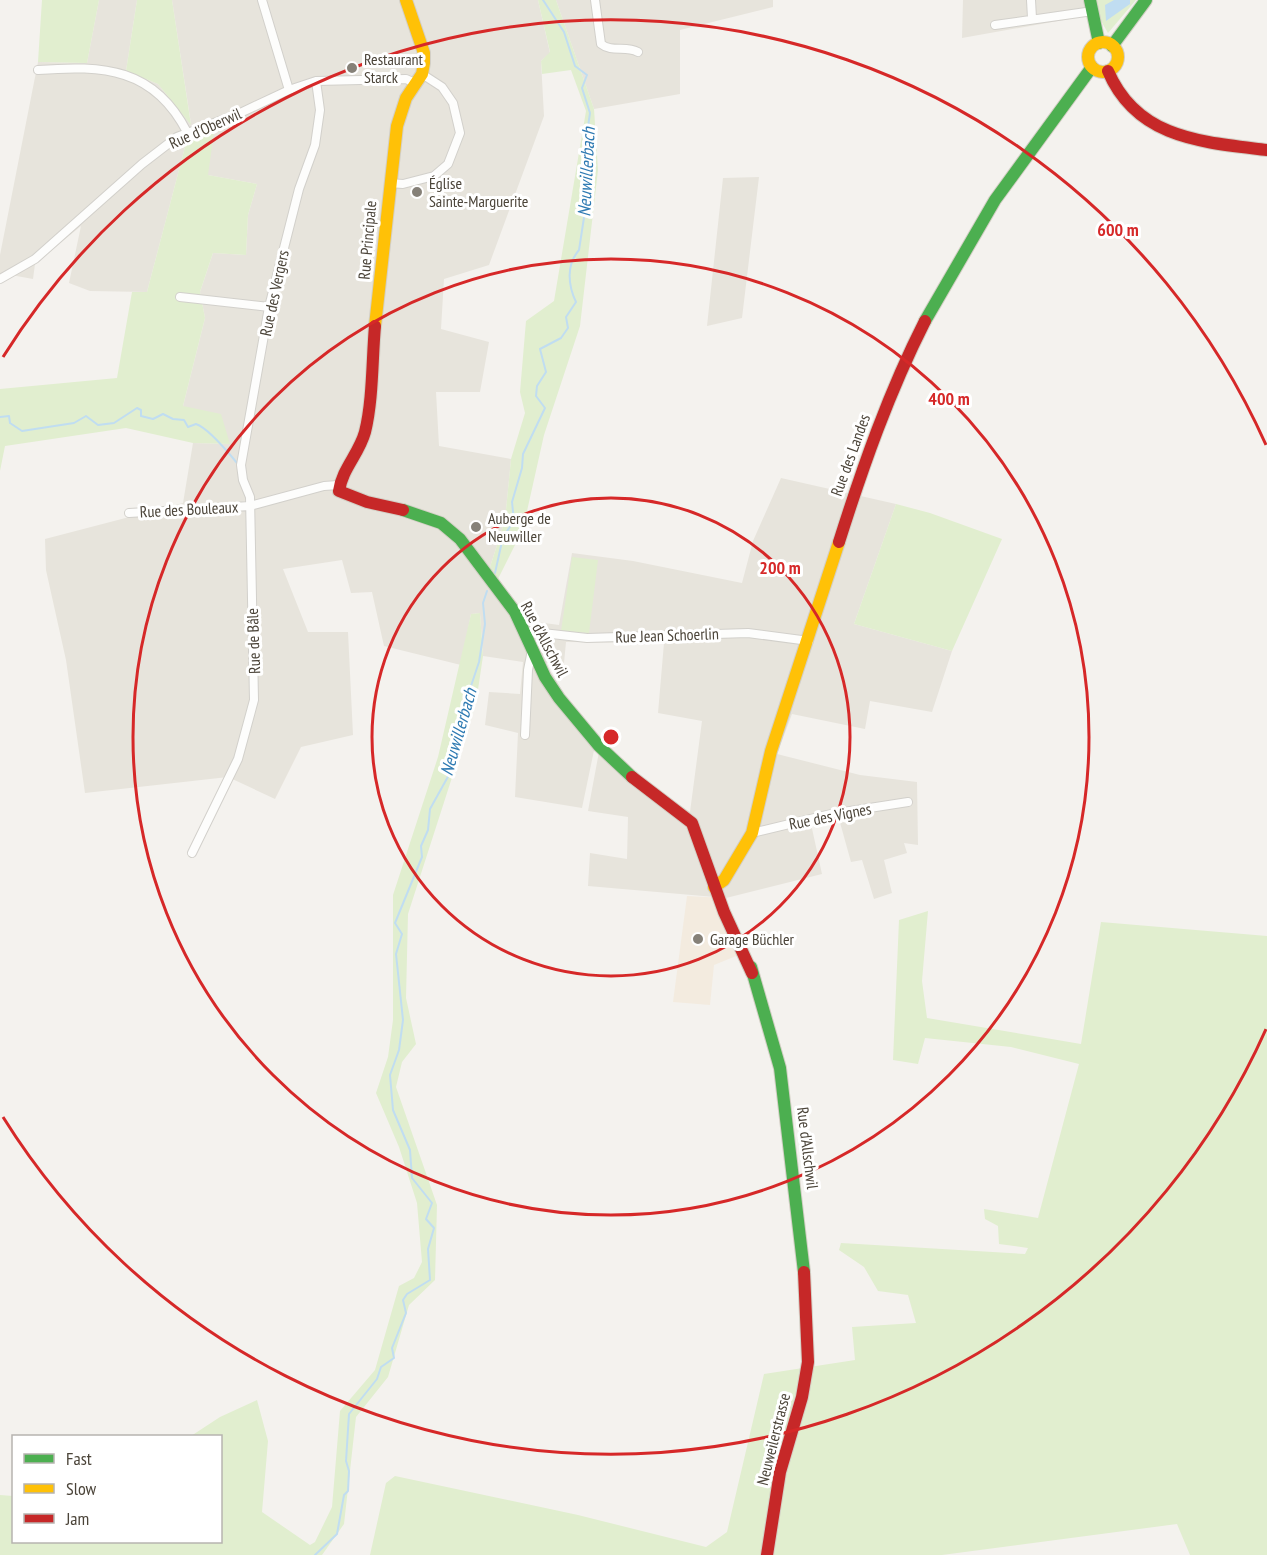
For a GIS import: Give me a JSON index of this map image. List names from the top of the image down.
{
  "streets": {
    "street": [
      "Rue d'Oberwil",
      "Rue Principale",
      "Rue des Vergers",
      "Rue des Landes",
      "Rue des Bouleaux",
      "Rue Jean Schoerlin",
      "Rue d'Allschwil",
      "Rue de Bâle",
      "Rue des Vignes",
      "Neuweilerstrasse"
    ]
  },
  "crossings": [
    ["Rue d'Oberwil", "Rue Principale"],
    ["Rue d'Oberwil", "Rue des Vergers"],
    ["Rue Principale", "Rue d'Allschwil"],
    ["Rue des Vergers", "Rue des Bouleaux"],
    ["Rue des Vergers", "Rue de Bâle"],
    ["Rue des Landes", "Rue Jean Schoerlin"],
    ["Rue des Landes", "Rue d'Allschwil"],
    ["Rue des Landes", "Rue des Vignes"],
    ["Rue des Bouleaux", "Rue de Bâle"],
    ["Rue Jean Schoerlin", "Rue d'Allschwil"],
    ["Rue d'Allschwil", "Neuweilerstrasse"]
  ],
  "water": ["Neuwillerbach"],
  "places": [
    "Restaurant Starck",
    "Église Sainte-Marguerite",
    "Auberge de Neuwiller",
    "Garage Büchler"
  ],
  "legend": ["Fast", "Slow", "Jam"],
  "rings": ["600 m", "400 m", "200 m"]
}
